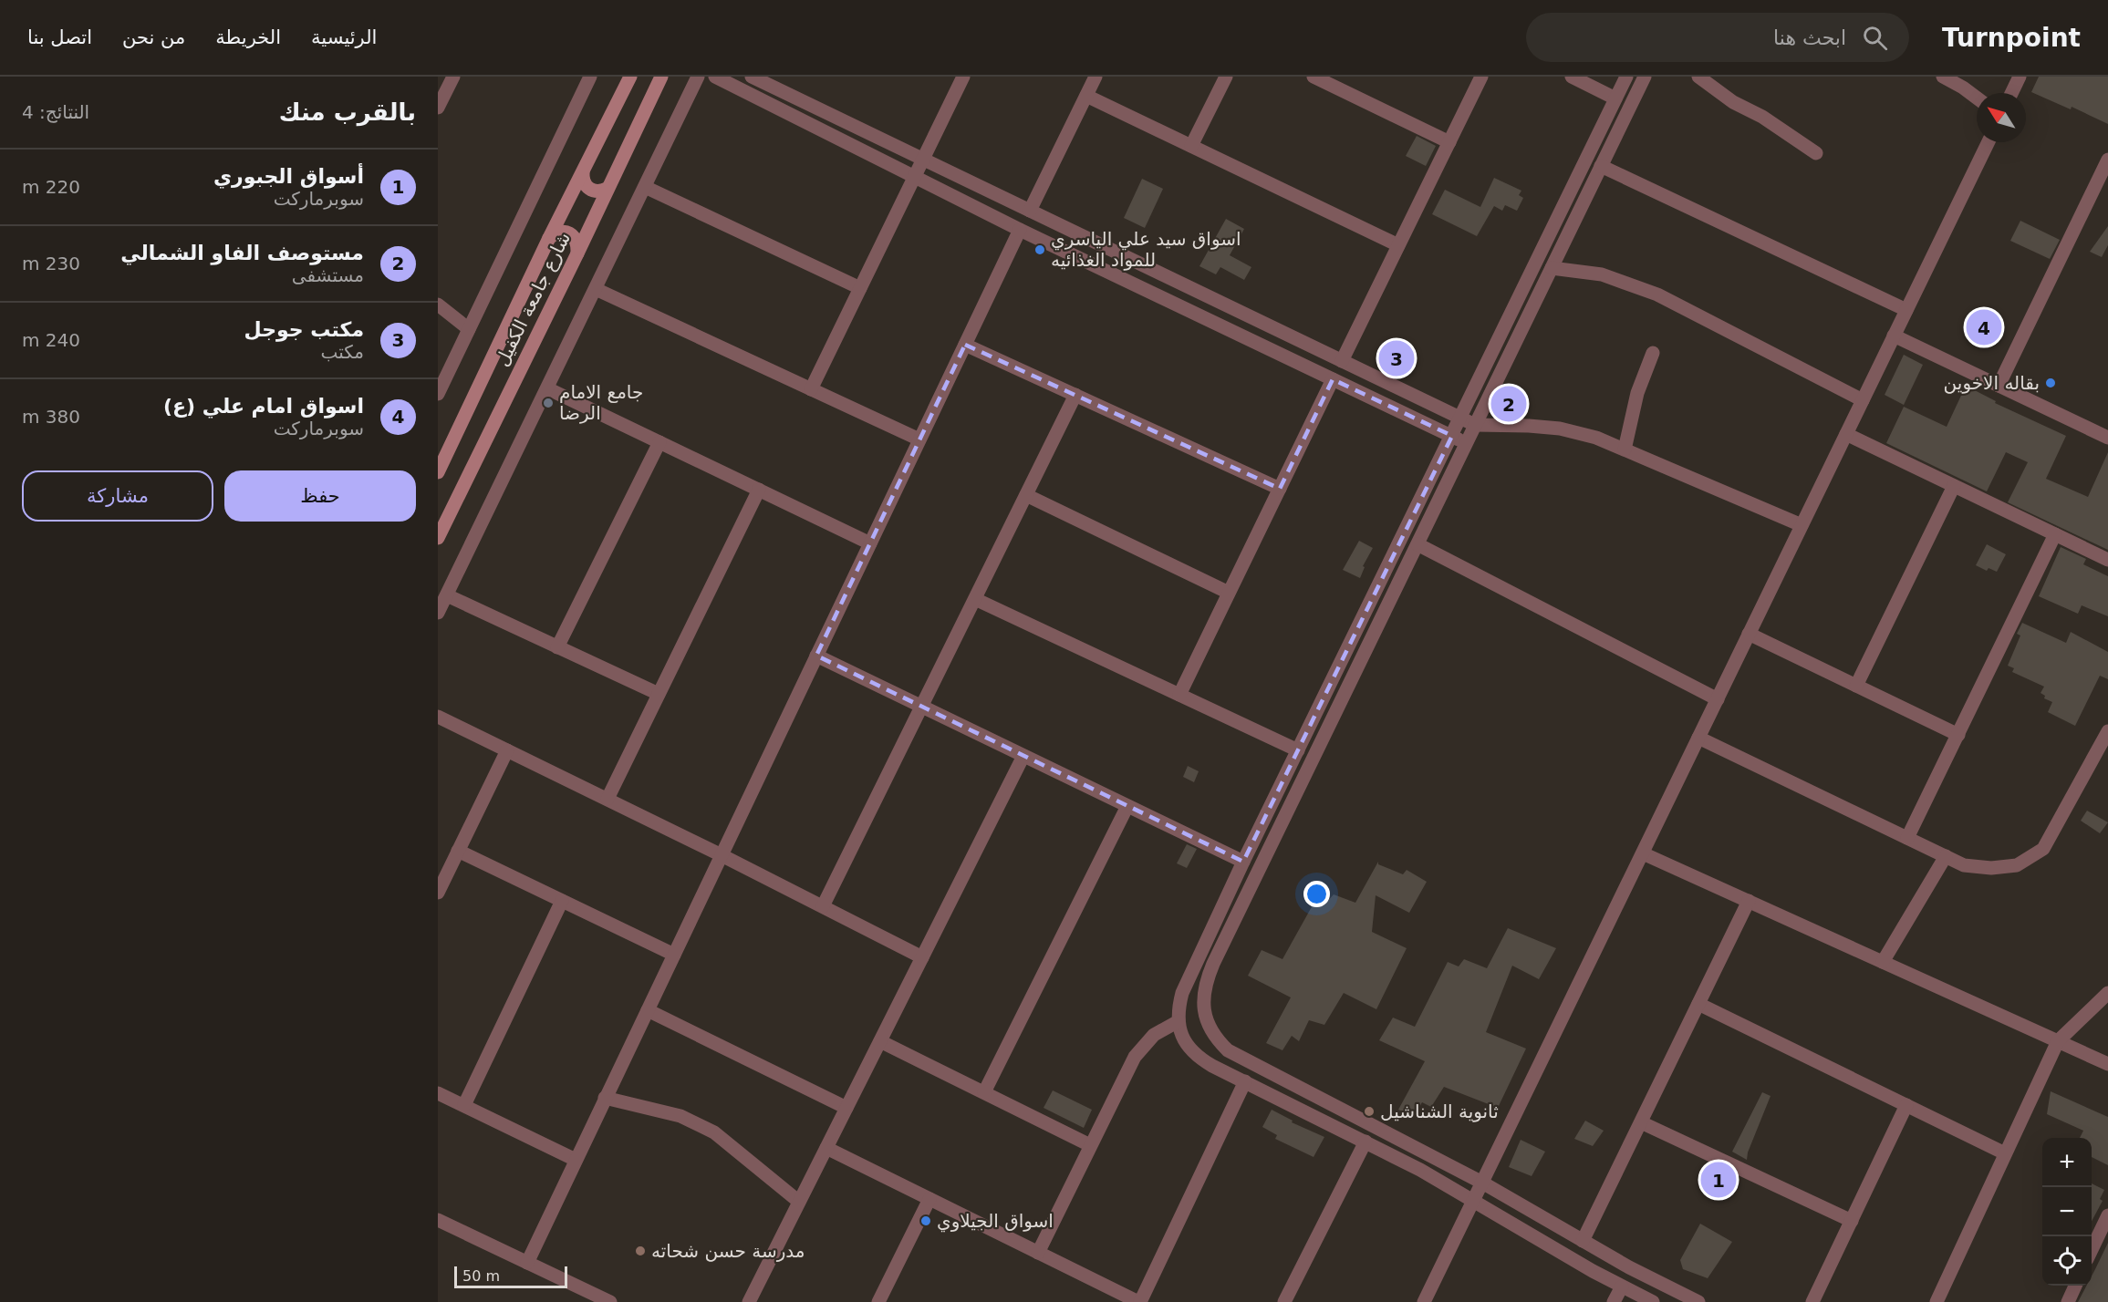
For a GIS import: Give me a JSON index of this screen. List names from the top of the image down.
{
  "streets": {
    "main road": ["شارع جامعة الكفيل"]
  },
  "places": [
    "اسواق سيد علي الياسري للمواد الغذائيه",
    "بقاله الاخوين",
    "جامع الامام الرضا",
    "ثانوية الشناشيل",
    "اسواق الجيلاوي",
    "مدرسة حسن شحاته"
  ],
  "scale_bar": "50 m",
  "north": "top left",
  "page": {
    "header": "Turnpoint",
    "search": "ابحث هنا",
    "nav": [
      "الرئيسية",
      "الخريطة",
      "من نحن",
      "اتصل بنا"
    ],
    "heading": ["بالقرب منك", "النتائج: 4"],
    "list": [
      {
        "mark": "1",
        "name": "أسواق الجبوري",
        "note": "سوبرماركت",
        "value": "220 m"
      },
      {
        "mark": "2",
        "name": "مستوصف الفاو الشمالي",
        "note": "مستشفى",
        "value": "230 m"
      },
      {
        "mark": "3",
        "name": "مكتب جوجل",
        "note": "مكتب",
        "value": "240 m"
      },
      {
        "mark": "4",
        "name": "اسواق امام علي (ع)",
        "note": "سوبرماركت",
        "value": "380 m"
      }
    ],
    "pins": [
      "4",
      "3",
      "2",
      "1"
    ],
    "buttons": ["حفظ", "مشاركة"],
    "map_buttons": ["+", "−"],
    "scale": "50 m"
  }
}
